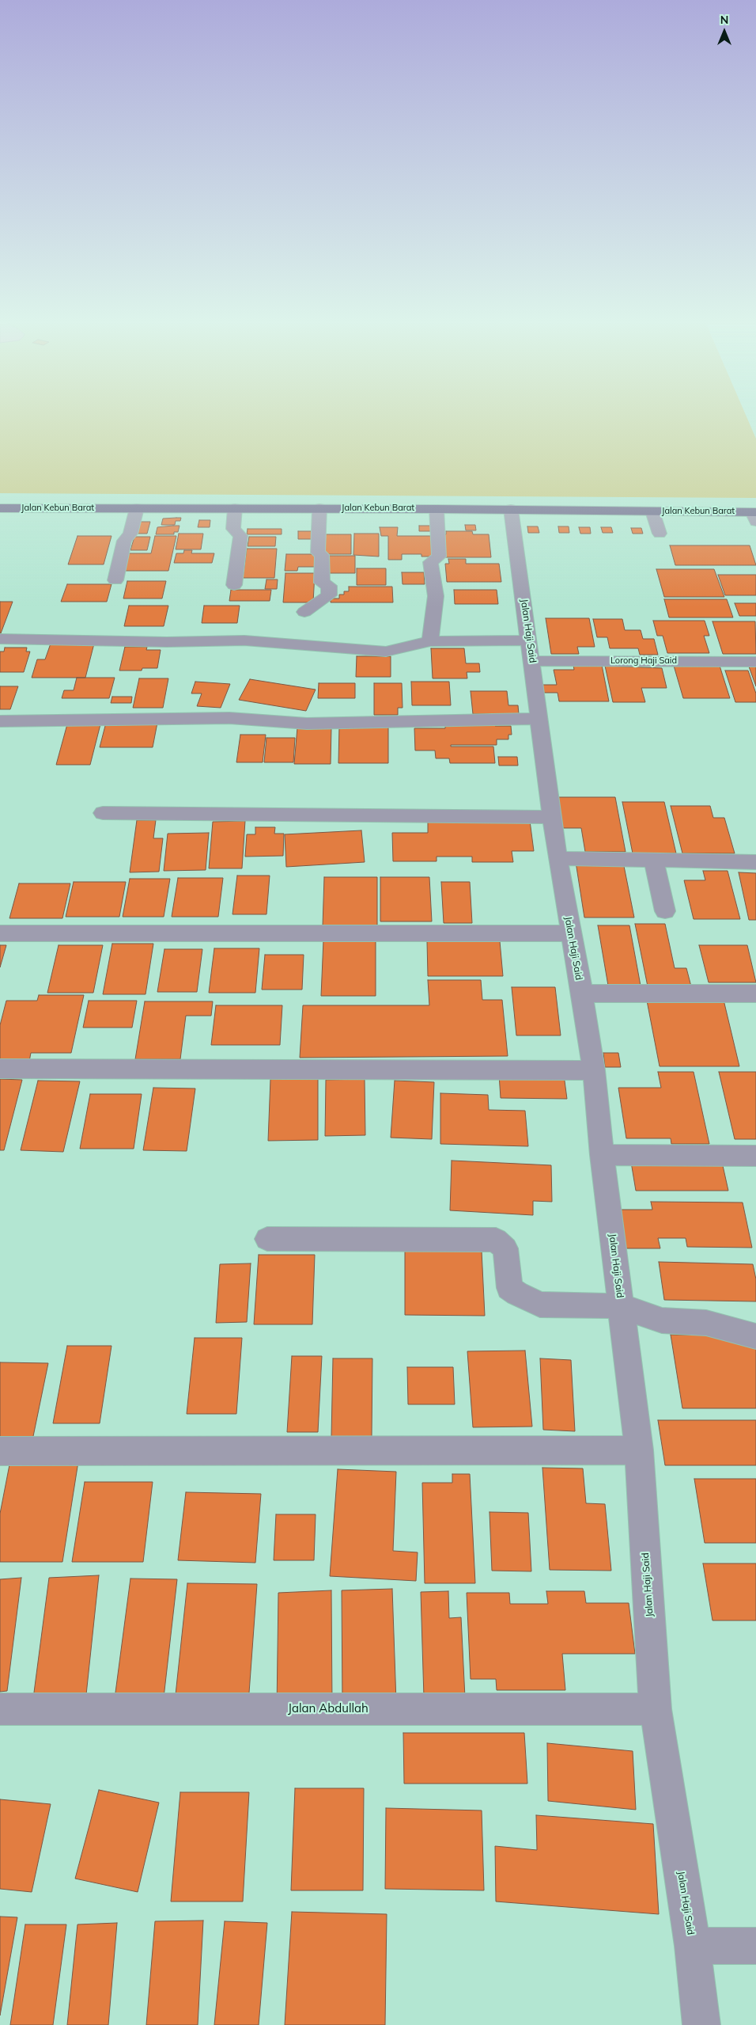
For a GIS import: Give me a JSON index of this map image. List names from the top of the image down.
{
  "streets": {
    "main road": ["Jalan Kebun Barat"],
    "street": ["Jalan Haji Said", "Lorong Haji Said", "Jalan Abdullah"]
  },
  "crossings": [
    ["Jalan Kebun Barat", "Jalan Haji Said"],
    ["Jalan Haji Said", "Lorong Haji Said"],
    ["Jalan Haji Said", "Jalan Abdullah"]
  ],
  "north": "top"
}
